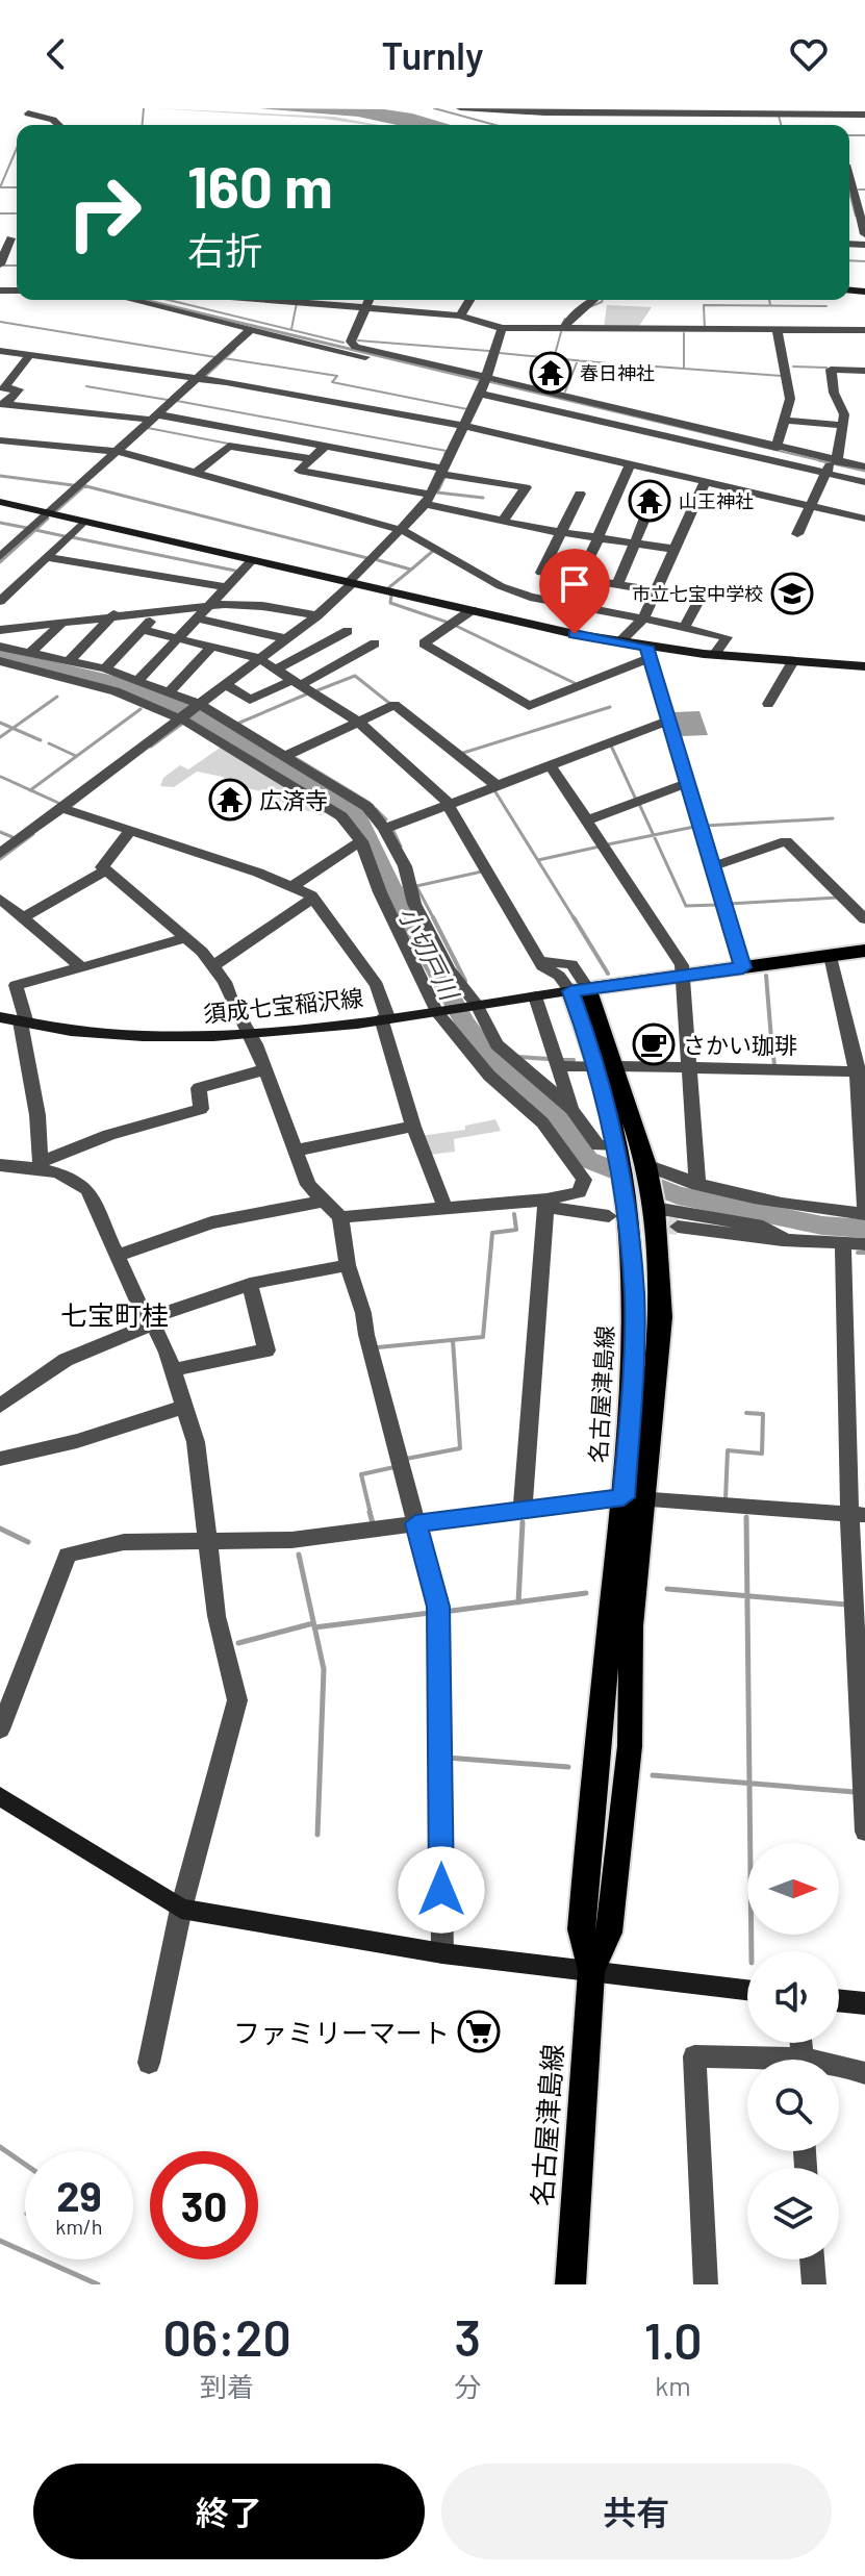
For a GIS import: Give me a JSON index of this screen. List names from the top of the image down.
{
  "streets": {
    "main road": ["名古屋津島線"],
    "street": ["須成七宝稲沢線"]
  },
  "crossings": [
    ["須成七宝稲沢線", "名古屋津島線"]
  ],
  "districts": ["七宝町桂"],
  "water": ["小切戸川"],
  "places": {
    "temple": ["春日神社", "山王神社", "広済寺"],
    "school or university": ["市立七宝中学校"],
    "cafe": ["さかい珈琲"],
    "supermarket": ["ファミリーマート"]
  },
  "north": "right",
  "page": {
    "header": "Turnly",
    "turn": ["160 m", "右折"],
    "speed": "29 km/h",
    "limit": "30",
    "eta": [
      "06:20",
      "到着",
      "3",
      "分",
      "1.0",
      "km"
    ],
    "buttons": ["終了", "共有"]
  }
}
